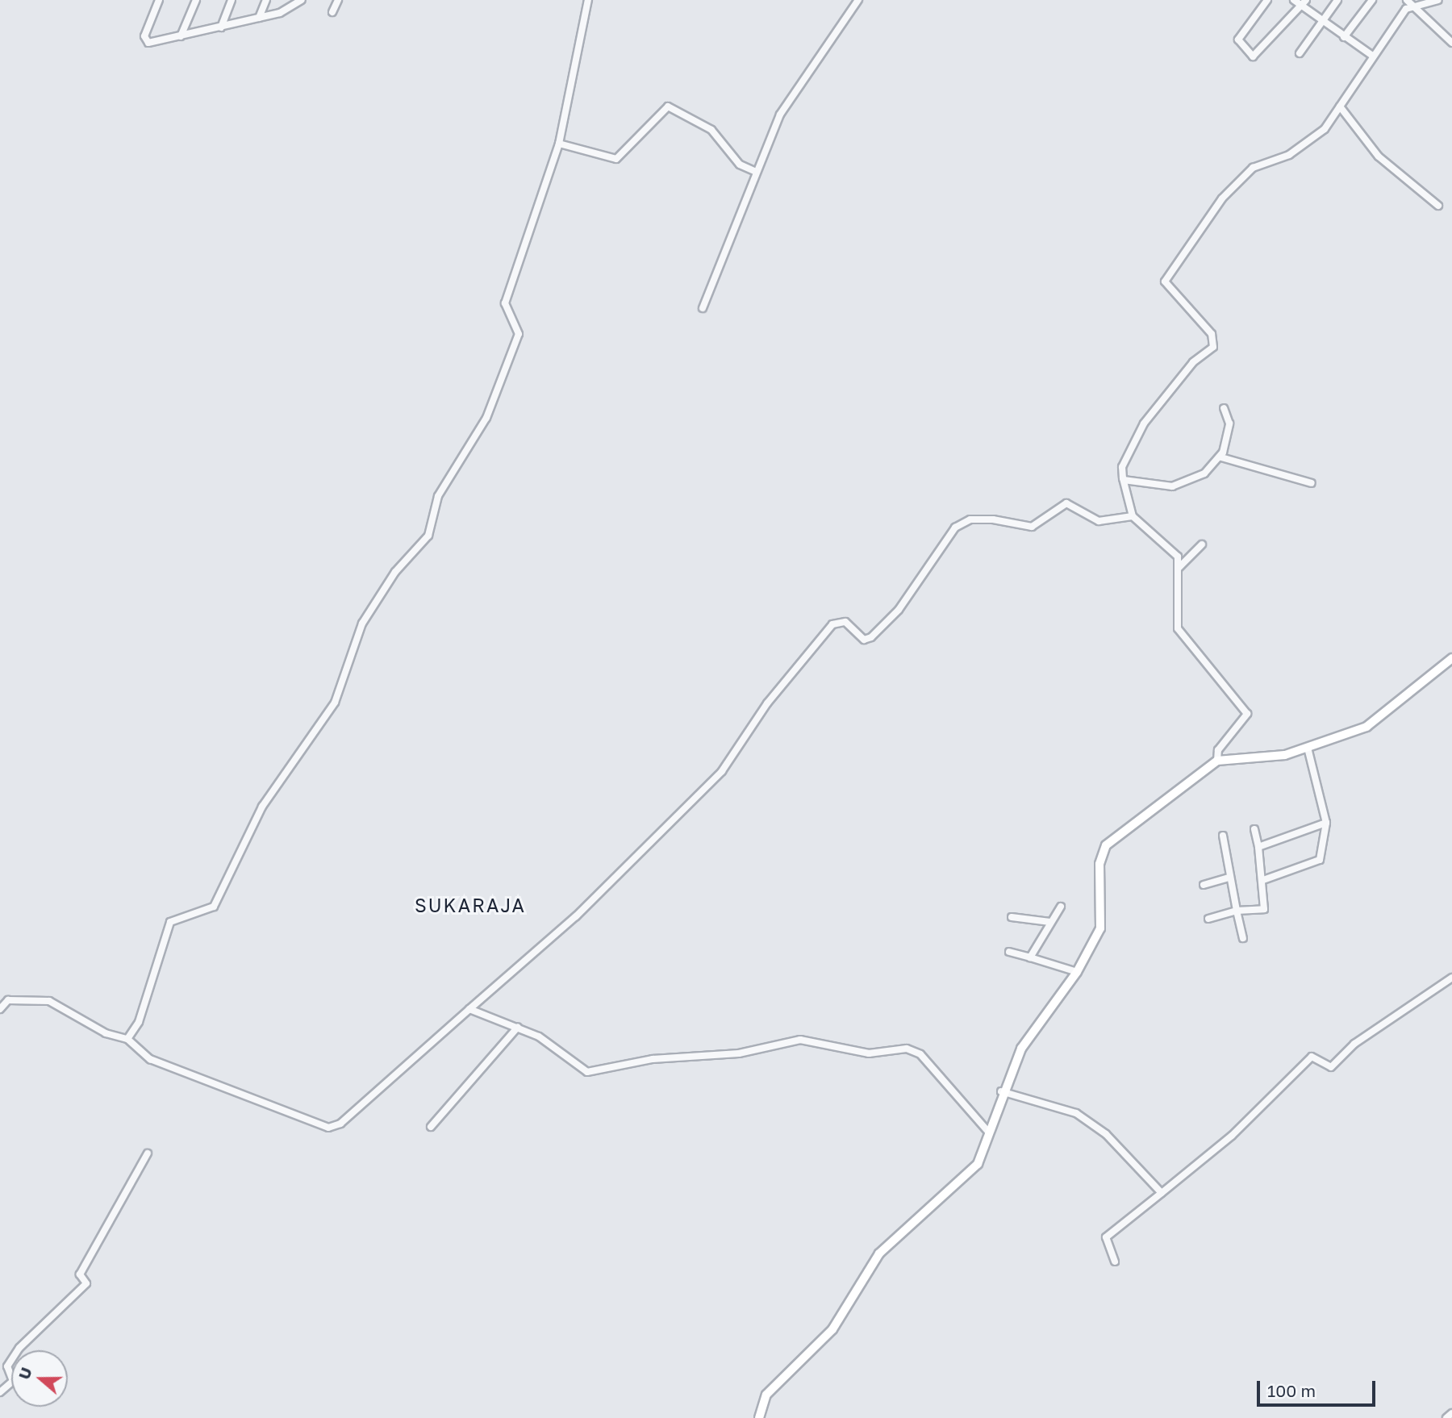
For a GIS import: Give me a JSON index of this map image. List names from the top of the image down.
{
  "districts": ["SUKARAJA"],
  "scale_bar": "100 m",
  "north": "left"
}
